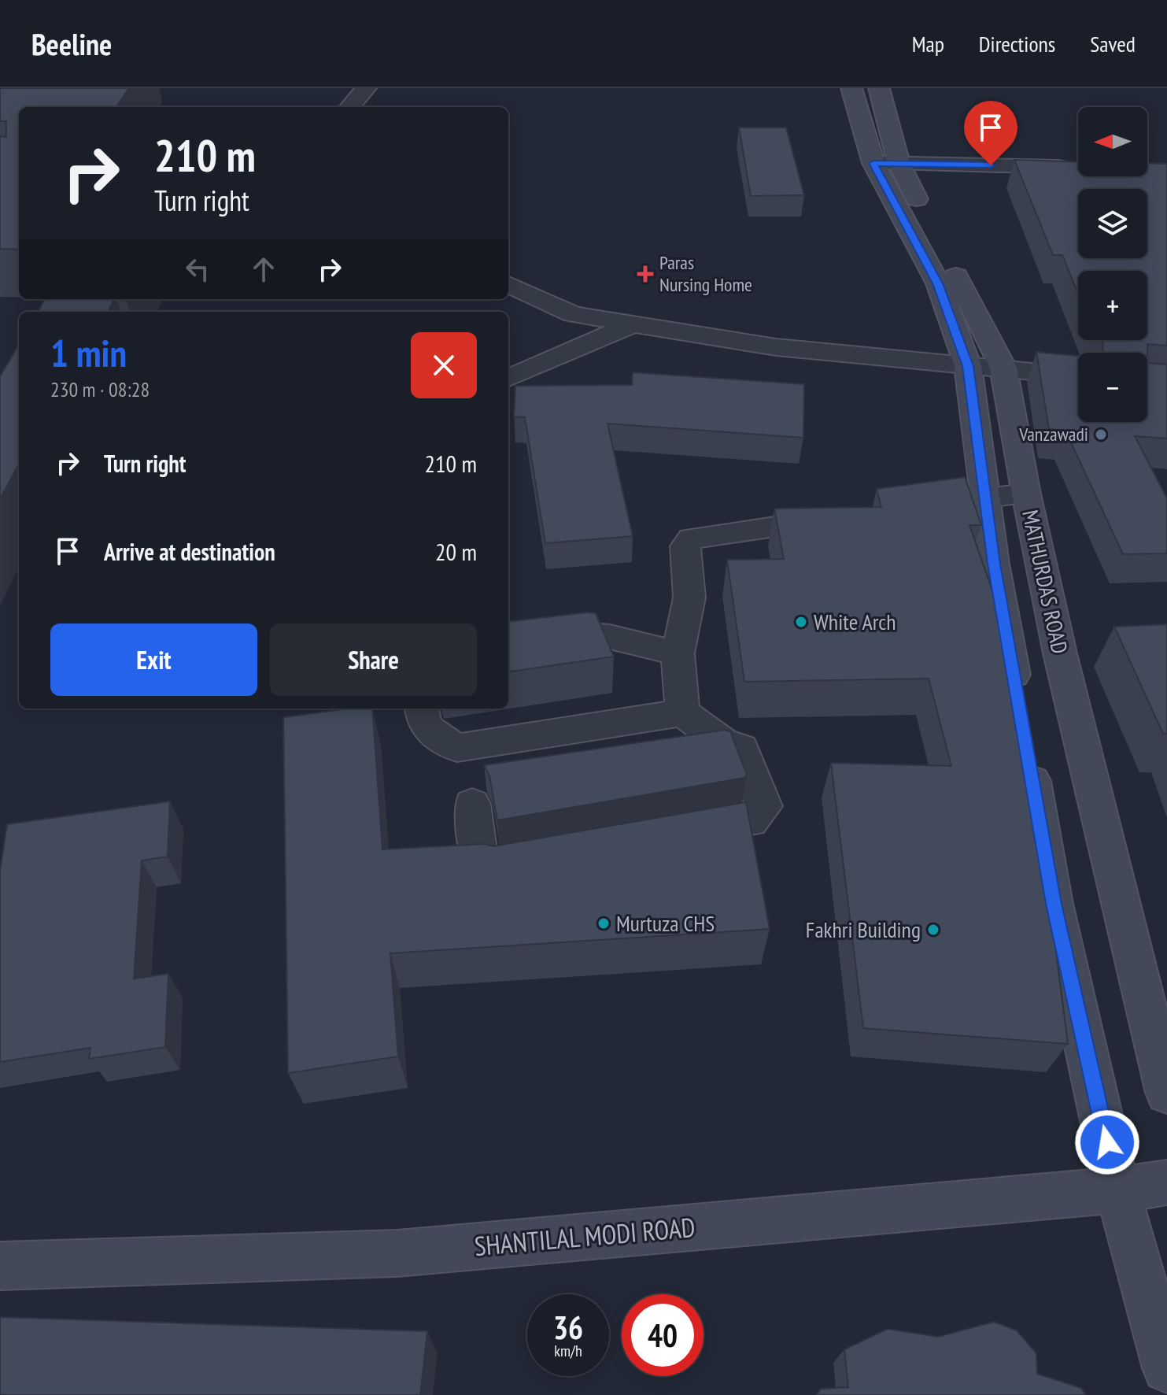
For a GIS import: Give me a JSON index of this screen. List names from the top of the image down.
{
  "streets": {
    "street": ["MATHURDAS ROAD", "SHANTILAL MODI ROAD"]
  },
  "places": {
    "health": ["Paras Nursing Home"],
    "other": [
      "Vanzawadi",
      "White Arch",
      "Murtuza CHS",
      "Fakhri Building"
    ]
  },
  "north": "left",
  "page": {
    "header": "Beeline",
    "nav": ["Map", "Directions", "Saved"],
    "map_buttons": ["+", "−"],
    "turn": ["210 m", "Turn right"],
    "heading": ["1 min", "230 m · 08:28"],
    "list": [
      {
        "name": "Turn right",
        "value": "210 m"
      },
      {
        "name": "Arrive at destination",
        "value": "20 m"
      }
    ],
    "buttons": ["Exit", "Share"],
    "speed": "36 km/h",
    "limit": "40"
  }
}
